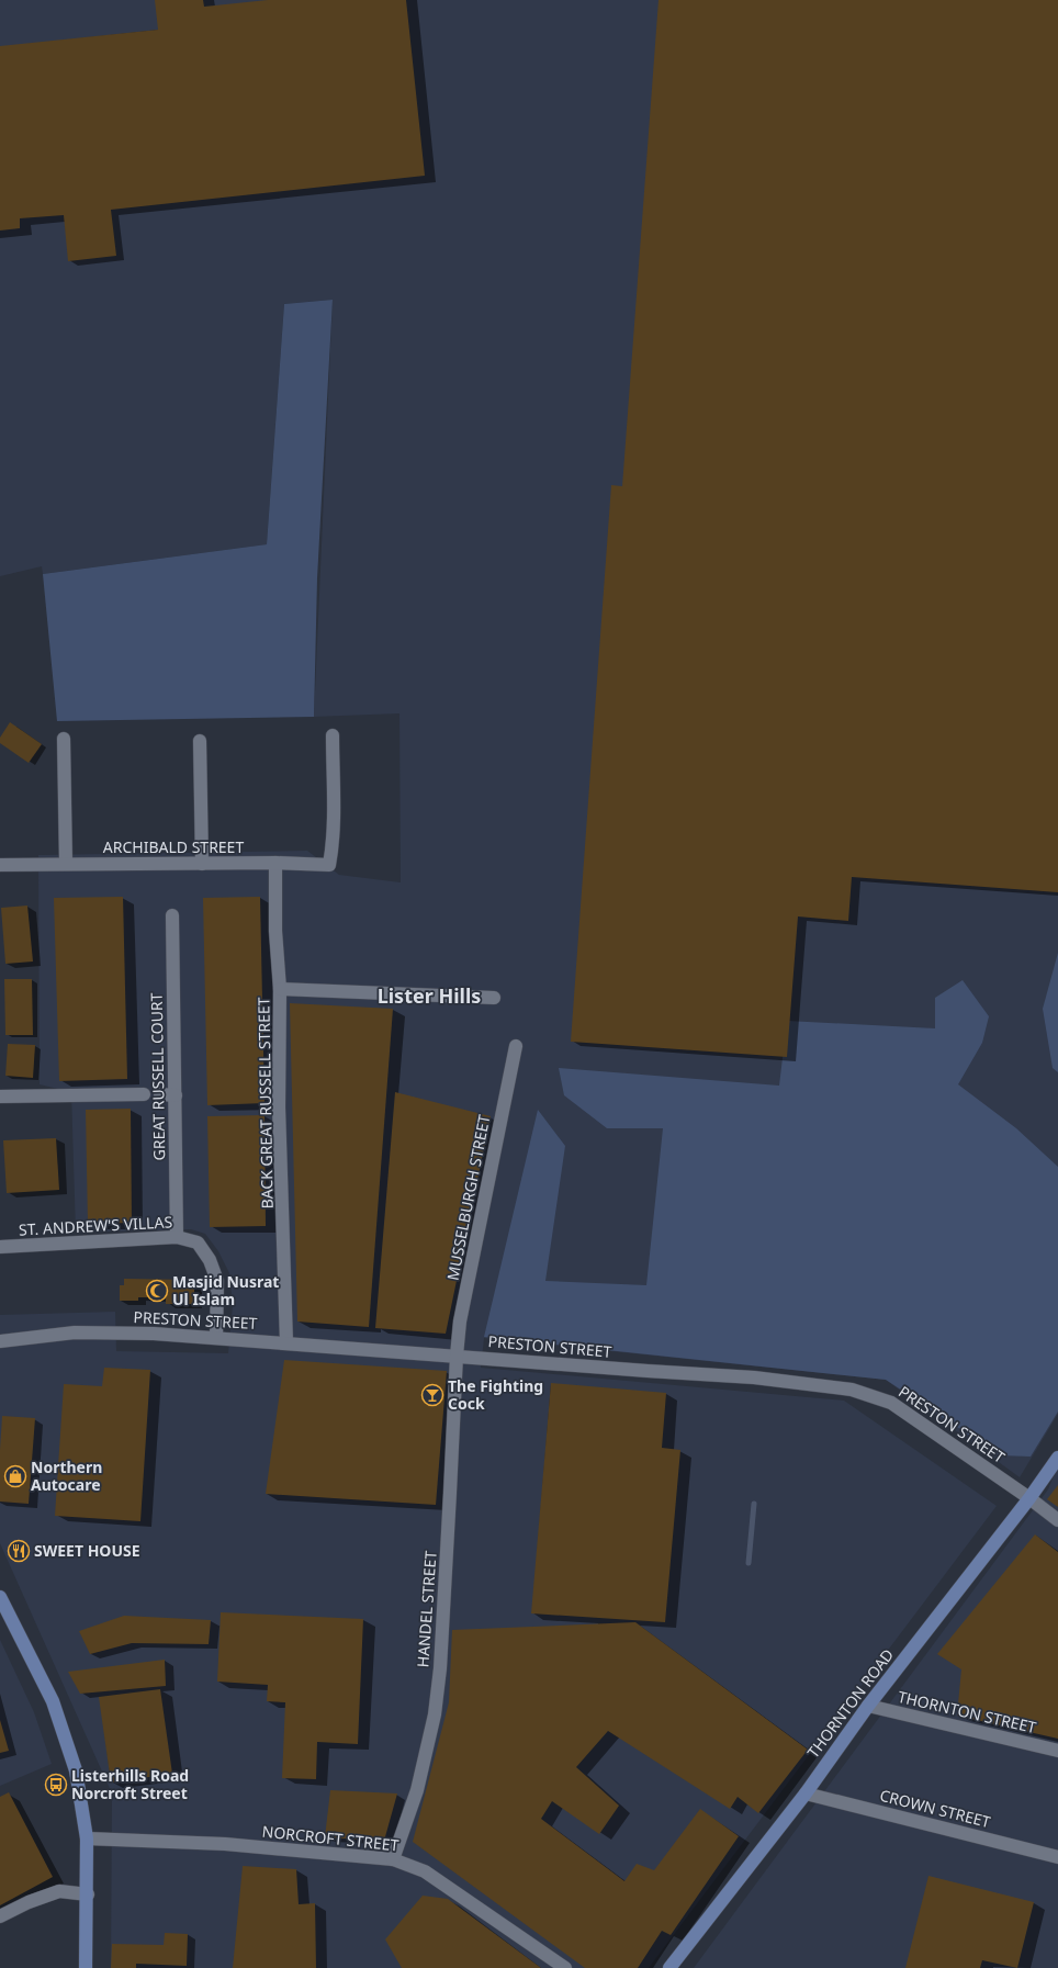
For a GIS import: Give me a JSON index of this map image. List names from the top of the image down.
{
  "streets": {
    "main road": ["THORNTON ROAD"],
    "street": [
      "ARCHIBALD STREET",
      "GREAT RUSSELL COURT",
      "BACK GREAT RUSSELL STREET",
      "MUSSELBURGH STREET",
      "ST. ANDREW'S VILLAS",
      "PRESTON STREET",
      "HANDEL STREET",
      "THORNTON STREET",
      "CROWN STREET",
      "NORCROFT STREET"
    ]
  },
  "crossings": [
    ["ARCHIBALD STREET", "BACK GREAT RUSSELL STREET"],
    ["GREAT RUSSELL COURT", "ST. ANDREW'S VILLAS"],
    ["BACK GREAT RUSSELL STREET", "PRESTON STREET"],
    ["MUSSELBURGH STREET", "PRESTON STREET"],
    ["MUSSELBURGH STREET", "HANDEL STREET"],
    ["ST. ANDREW'S VILLAS", "PRESTON STREET"],
    ["PRESTON STREET", "HANDEL STREET"],
    ["PRESTON STREET", "THORNTON ROAD"],
    ["HANDEL STREET", "NORCROFT STREET"],
    ["THORNTON ROAD", "THORNTON STREET"],
    ["THORNTON ROAD", "CROWN STREET"]
  ],
  "districts": ["Lister Hills"],
  "places": {
    "mosque": ["Masjid Nusrat Ul Islam"],
    "bar": ["The Fighting Cock"],
    "shop": ["Northern Autocare"],
    "restaurant": ["SWEET HOUSE"],
    "bus stop": ["Listerhills Road Norcroft Street"]
  }
}
